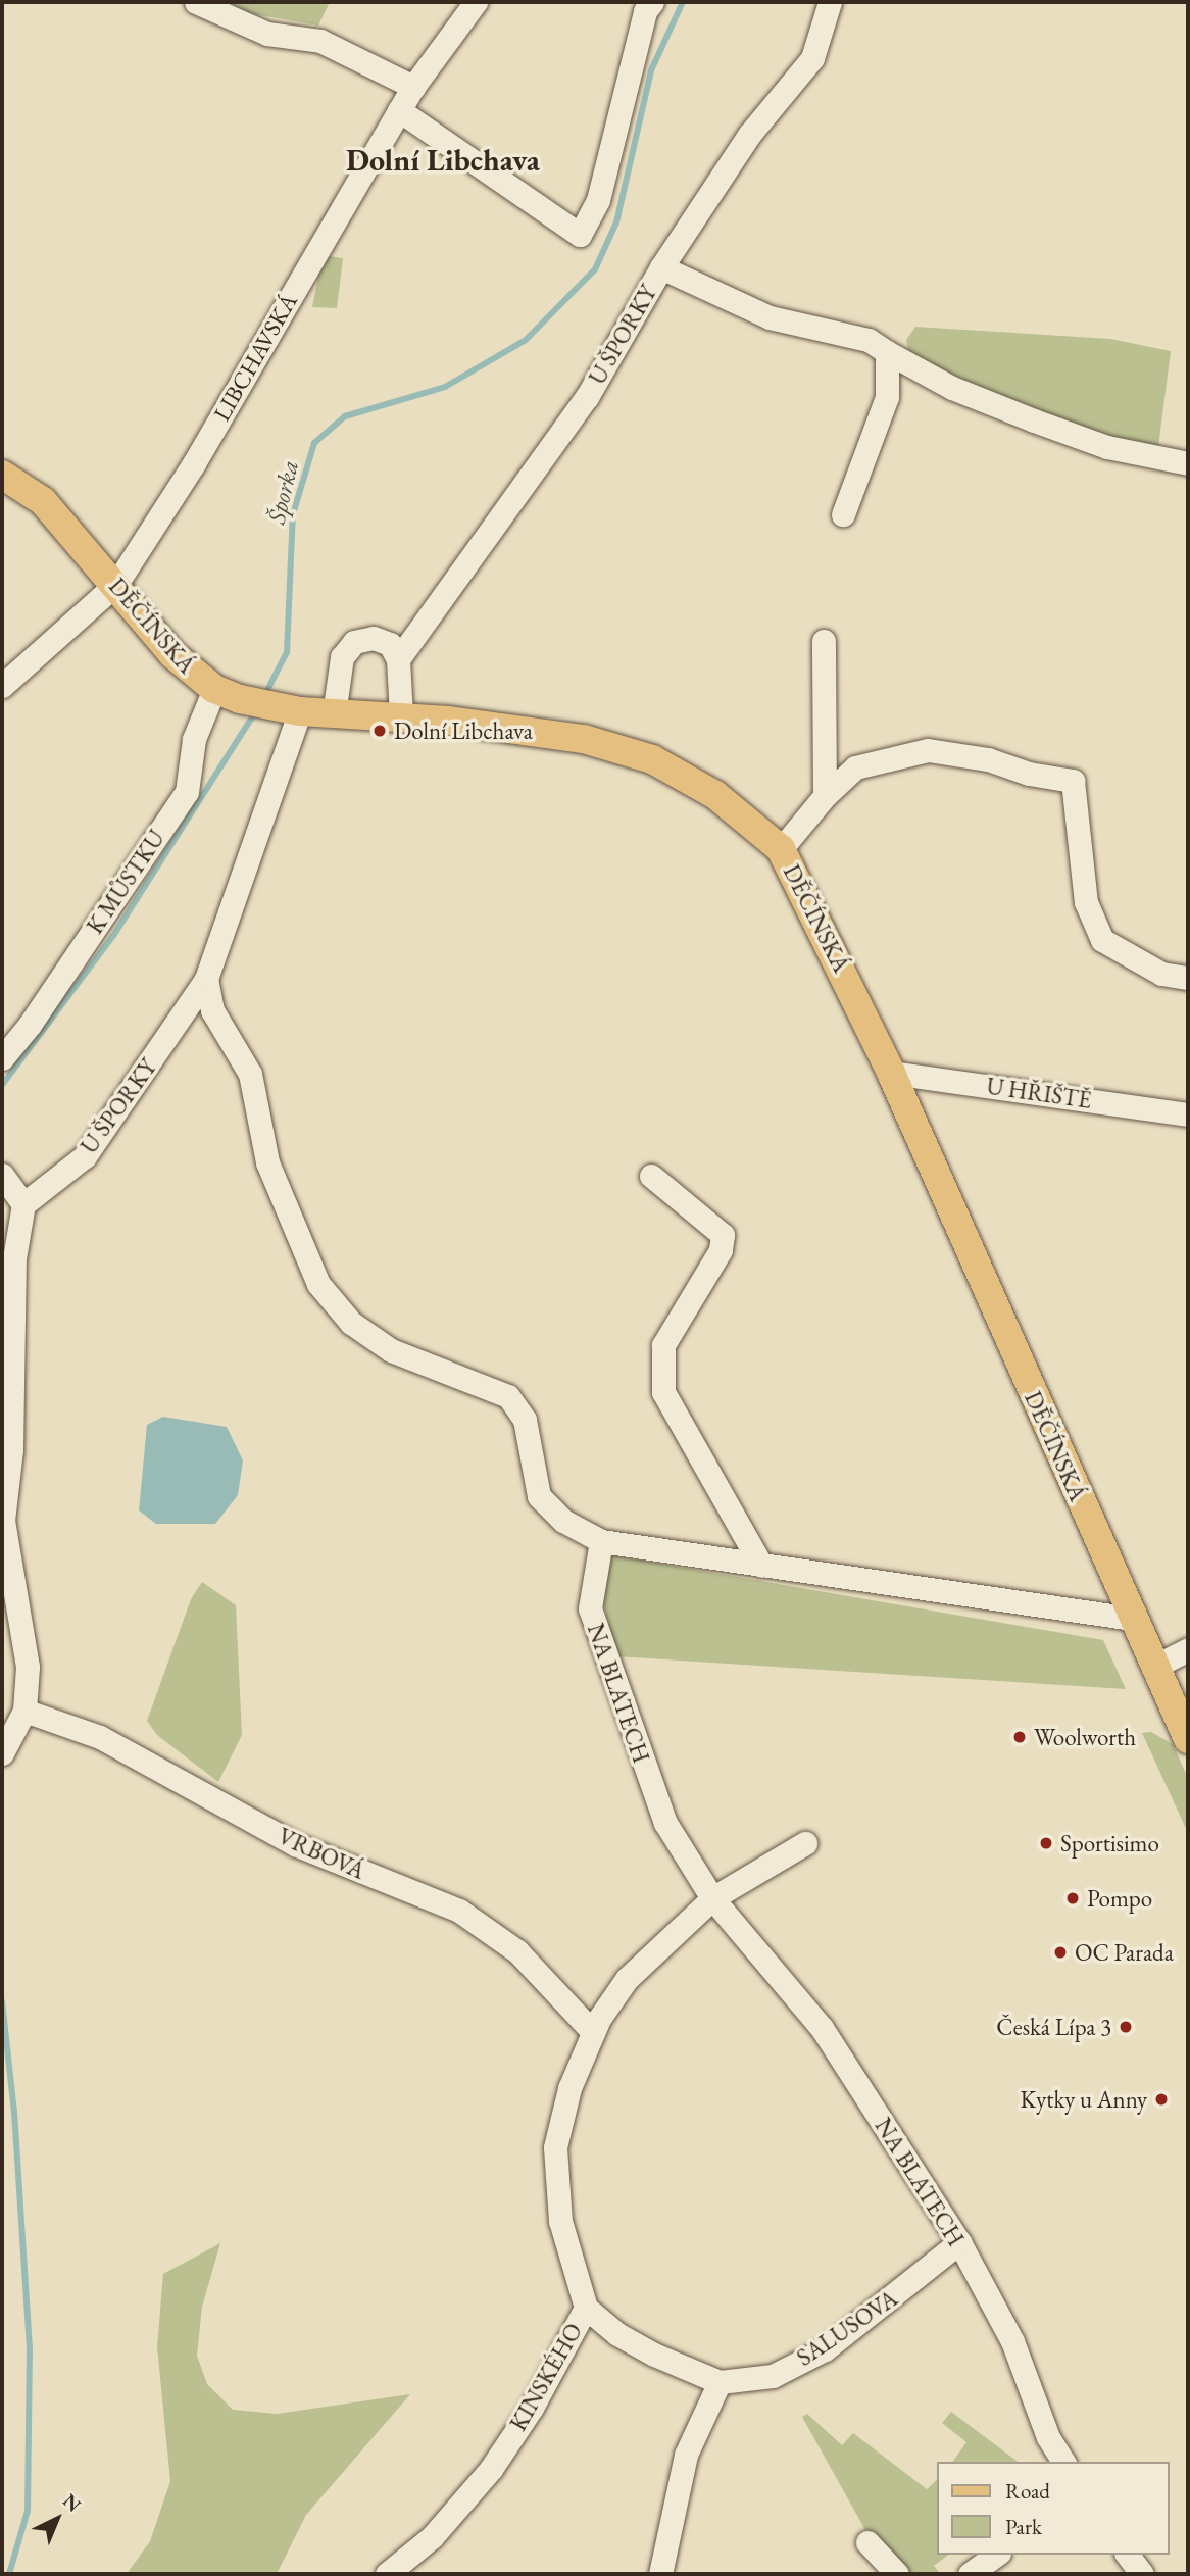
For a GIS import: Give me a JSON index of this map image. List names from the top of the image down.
{
  "streets": {
    "main road": ["DĚČÍNSKÁ"],
    "street": [
      "U ŠPORKY",
      "LIBCHAVSKÁ",
      "K MŮSTKU",
      "U HŘIŠTĚ",
      "NA BLATECH",
      "VRBOVÁ",
      "SALUSOVA",
      "KINSKÉHO"
    ]
  },
  "crossings": [
    ["U ŠPORKY", "DĚČÍNSKÁ"],
    ["LIBCHAVSKÁ", "DĚČÍNSKÁ"],
    ["DĚČÍNSKÁ", "K MŮSTKU"],
    ["DĚČÍNSKÁ", "U HŘIŠTĚ"],
    ["NA BLATECH", "SALUSOVA"],
    ["NA BLATECH", "KINSKÉHO"],
    ["VRBOVÁ", "KINSKÉHO"],
    ["SALUSOVA", "KINSKÉHO"]
  ],
  "districts": ["Dolní Libchava"],
  "water": ["Šporka"],
  "places": [
    "Dolní Libchava",
    "Woolworth",
    "Sportisimo",
    "Pompo",
    "OC Parada",
    "Česká Lípa 3",
    "Kytky u Anny"
  ],
  "legend": ["Road", "Park"],
  "north": "top right"
}
